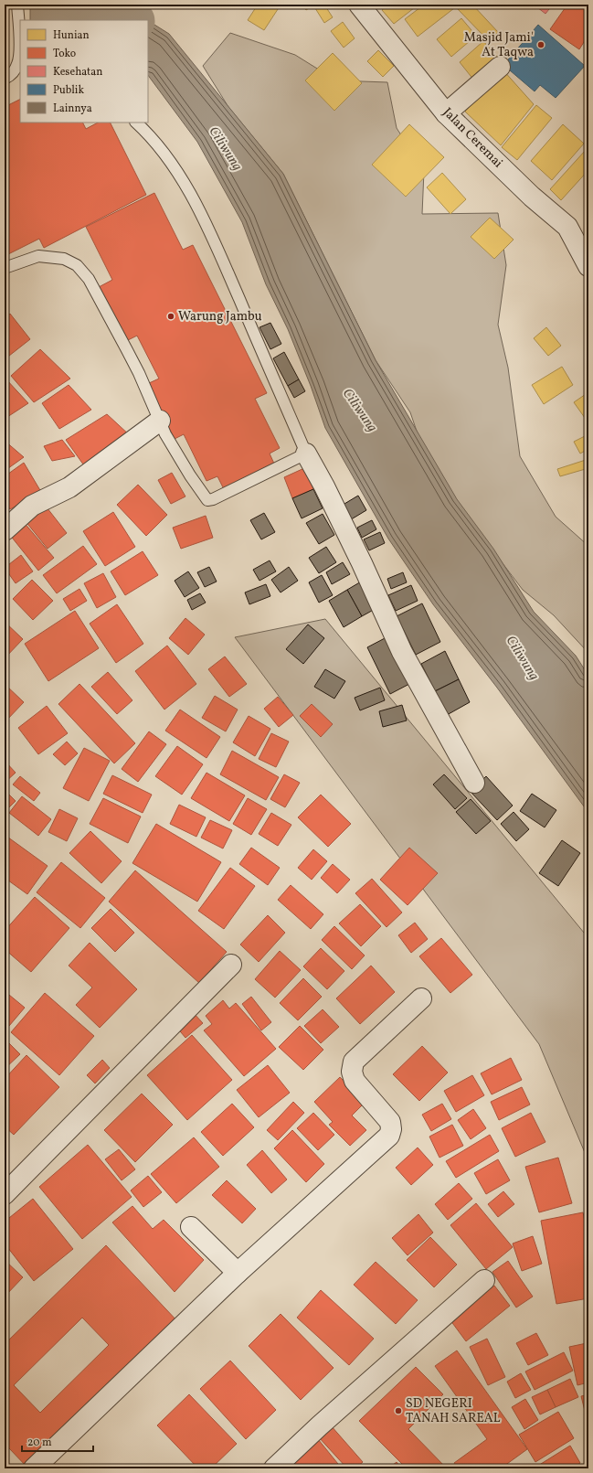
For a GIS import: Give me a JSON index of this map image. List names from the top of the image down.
{
  "streets": {
    "street": ["Jalan Ceremai"]
  },
  "water": ["Ciliwung"],
  "places": ["Masjid Jami' At Taqwa", "Warung Jambu", "SD NEGERI TANAH SAREAL"],
  "legend": [
    "Hunian",
    "Toko",
    "Kesehatan",
    "Publik",
    "Lainnya"
  ],
  "scale_bar": "20 m"
}
